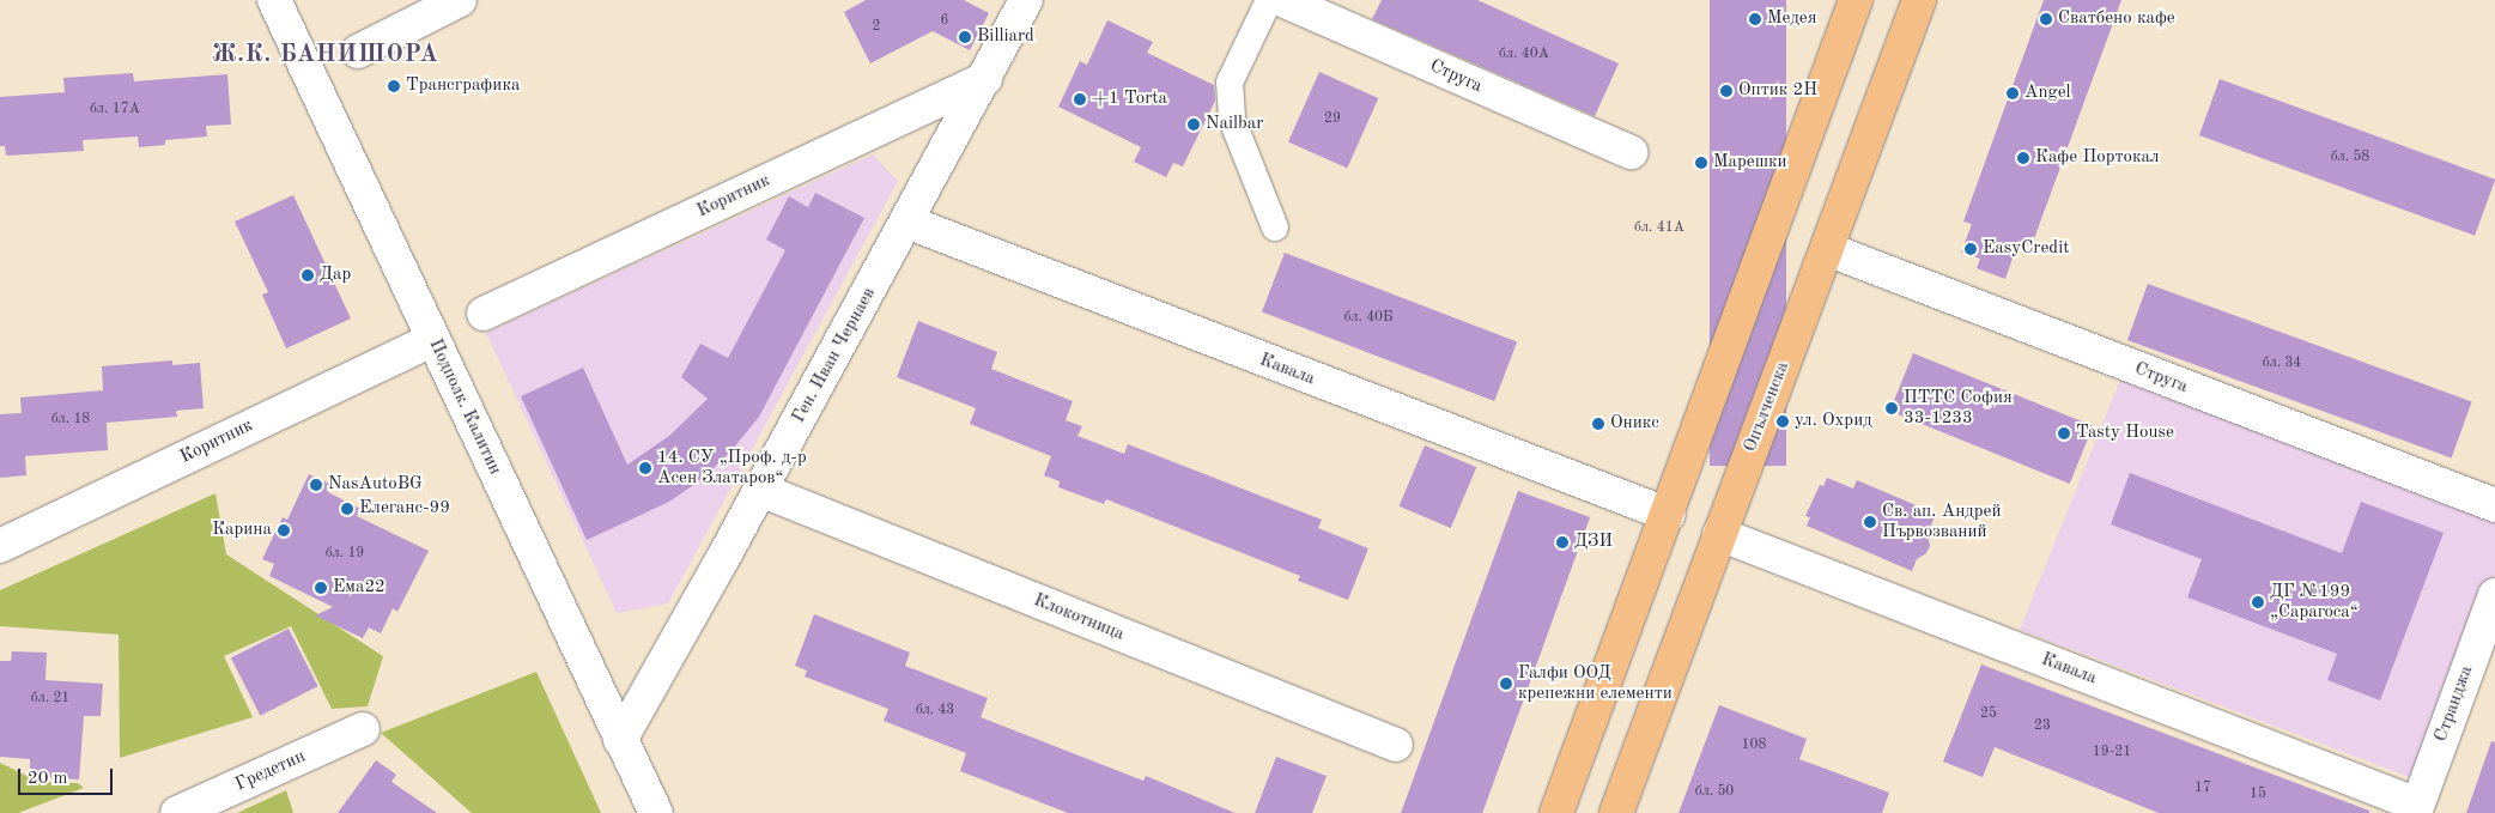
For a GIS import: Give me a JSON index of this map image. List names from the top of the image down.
{
  "streets": {
    "main road": ["Опълченска"],
    "street": [
      "Струга",
      "Коритник",
      "Ген. Иван Чернаев",
      "Кавала",
      "Подполк. Калитин",
      "Клокотница",
      "Странджа",
      "Гредетин"
    ]
  },
  "crossings": [
    ["Струга", "Опълченска"],
    ["Коритник", "Ген. Иван Чернаев"],
    ["Коритник", "Подполк. Калитин"],
    ["Ген. Иван Чернаев", "Кавала"],
    ["Ген. Иван Чернаев", "Подполк. Калитин"],
    ["Ген. Иван Чернаев", "Клокотница"],
    ["Кавала", "Опълченска"],
    ["Кавала", "Странджа"]
  ],
  "districts": ["Ж.К. БАНИШОРА"],
  "places": [
    "Медея",
    "Сватбено кафе",
    "Billiard",
    "Трансграфика",
    "Оптик 2Н",
    "Angel",
    "+1 Torta",
    "Nailbar",
    "Кафе Портокал",
    "Марешки",
    "EasyCredit",
    "Дар",
    "ПТТС София 33-1233",
    "ул. Охрид",
    "Оникс",
    "Tasty House",
    "14. СУ „Проф. д-р Асен Златаров“",
    "NasAutoBG",
    "Елеганс-99",
    "Св. ап. Андрей Първозваний",
    "Карина",
    "ДЗИ",
    "Ема22",
    "ДГ №199 „Сарагоса“",
    "Галфи ООД крепежни елементи"
  ],
  "house_numbers": [
    "6",
    "2",
    "бл. 40А",
    "бл. 17А",
    "29",
    "бл. 58",
    "бл. 41А",
    "бл. 40Б",
    "бл. 34",
    "бл. 18",
    "бл. 19",
    "бл. 21",
    "бл. 43",
    "25",
    "23",
    "108",
    "19-21",
    "17",
    "бл. 50",
    "15"
  ],
  "scale_bar": "20 m"
}
